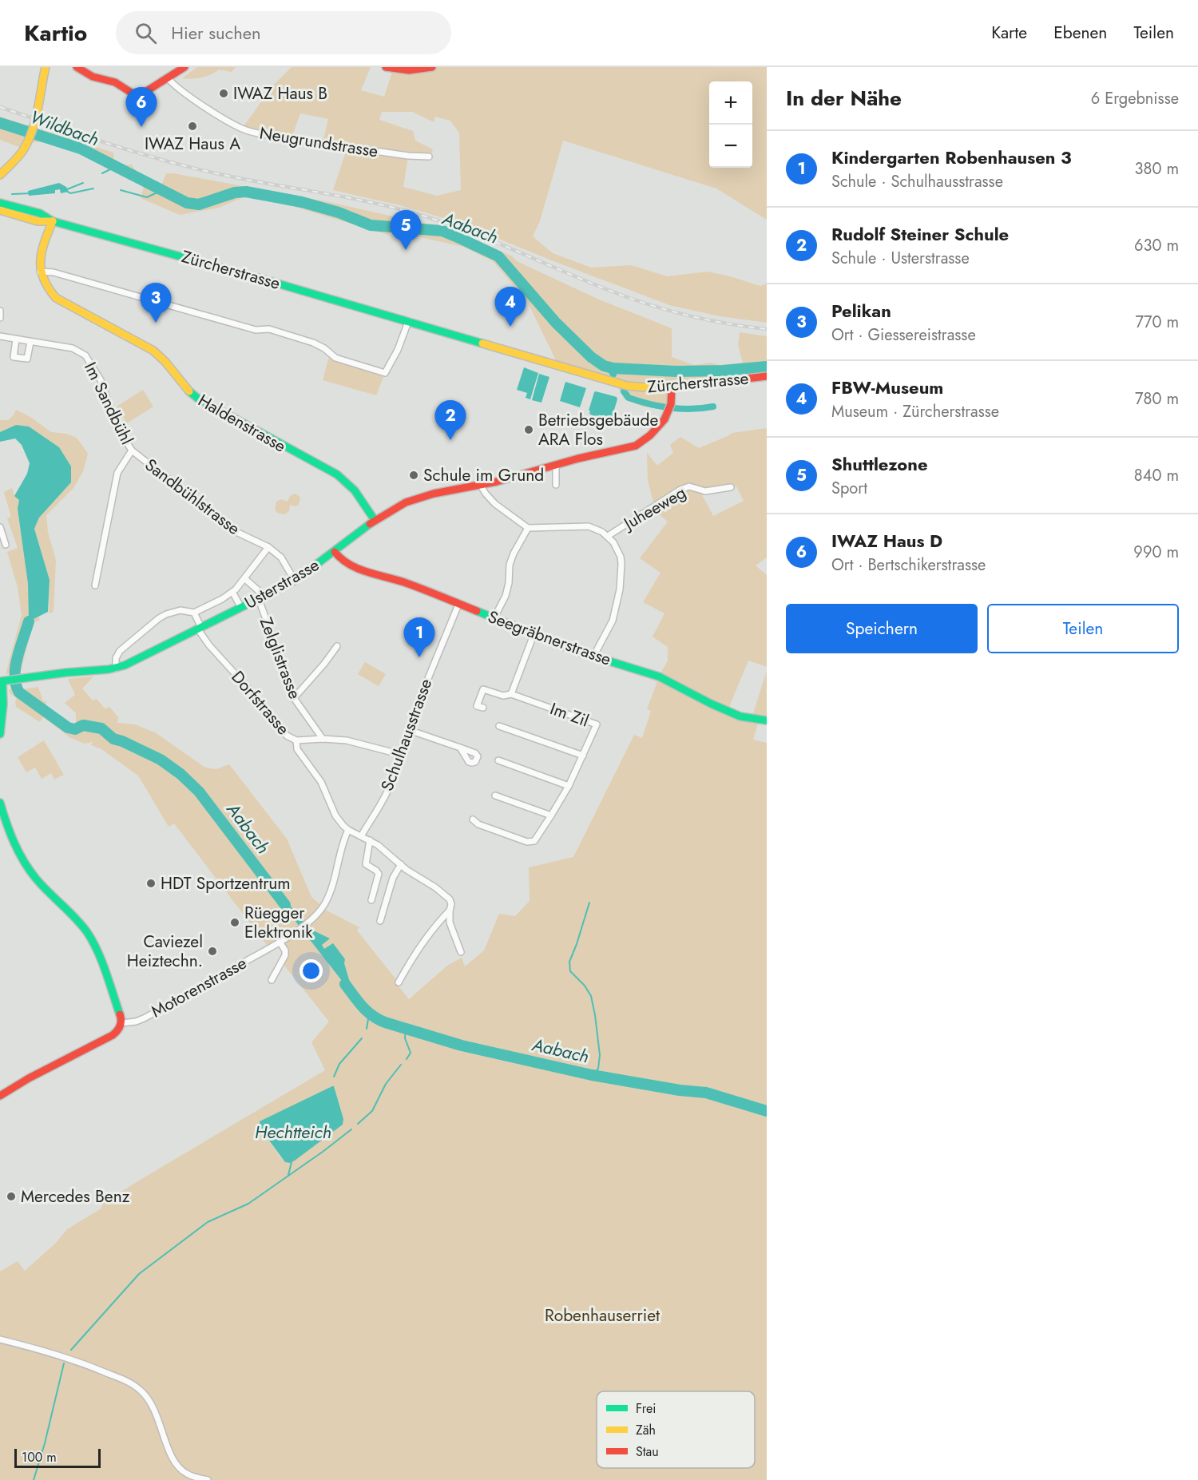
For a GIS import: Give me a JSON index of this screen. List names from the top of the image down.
{
  "streets": {
    "street": [
      "Neugrundstrasse",
      "Zürcherstrasse",
      "Im Sandbühl",
      "Haldenstrasse",
      "Sandbühlstrasse",
      "Juheeweg",
      "Usterstrasse",
      "Seegräbnerstrasse",
      "Zelglistrasse",
      "Dorfstrasse",
      "Im Zil",
      "Schulhausstrasse",
      "Motorenstrasse"
    ]
  },
  "crossings": [
    ["Zürcherstrasse", "Usterstrasse"],
    ["Im Sandbühl", "Sandbühlstrasse"],
    ["Haldenstrasse", "Usterstrasse"],
    ["Sandbühlstrasse", "Usterstrasse"],
    ["Juheeweg", "Seegräbnerstrasse"],
    ["Usterstrasse", "Seegräbnerstrasse"],
    ["Usterstrasse", "Zelglistrasse"],
    ["Usterstrasse", "Dorfstrasse"],
    ["Seegräbnerstrasse", "Schulhausstrasse"],
    ["Dorfstrasse", "Schulhausstrasse"],
    ["Dorfstrasse", "Motorenstrasse"]
  ],
  "water": ["Wildbach", "Aabach", "Hechtteich"],
  "parks": ["Robenhauserriet"],
  "places": [
    "IWAZ Haus B",
    "IWAZ Haus A",
    "Betriebsgebäude ARA Flos",
    "Schule im Grund",
    "HDT Sportzentrum",
    "Rüegger Elektronik",
    "Caviezel Heiztechn.",
    "Mercedes Benz"
  ],
  "legend": ["Frei", "Zäh", "Stau"],
  "scale_bar": "100 m",
  "page": {
    "header": "Kartio",
    "search": "Hier suchen",
    "nav": ["Karte", "Ebenen", "Teilen"],
    "heading": ["In der Nähe", "6 Ergebnisse"],
    "map_buttons": ["+", "−"],
    "pins": [
      "6",
      "5",
      "3",
      "4",
      "2",
      "1"
    ],
    "list": [
      {
        "mark": "1",
        "name": "Kindergarten Robenhausen 3",
        "note": "Schule · Schulhausstrasse",
        "value": "380 m"
      },
      {
        "mark": "2",
        "name": "Rudolf Steiner Schule",
        "note": "Schule · Usterstrasse",
        "value": "630 m"
      },
      {
        "mark": "3",
        "name": "Pelikan",
        "note": "Ort · Giessereistrasse",
        "value": "770 m"
      },
      {
        "mark": "4",
        "name": "FBW-Museum",
        "note": "Museum · Zürcherstrasse",
        "value": "780 m"
      },
      {
        "mark": "5",
        "name": "Shuttlezone",
        "note": "Sport",
        "value": "840 m"
      },
      {
        "mark": "6",
        "name": "IWAZ Haus D",
        "note": "Ort · Bertschikerstrasse",
        "value": "990 m"
      }
    ],
    "buttons": ["Speichern", "Teilen"],
    "scale": "100 m"
  }
}
